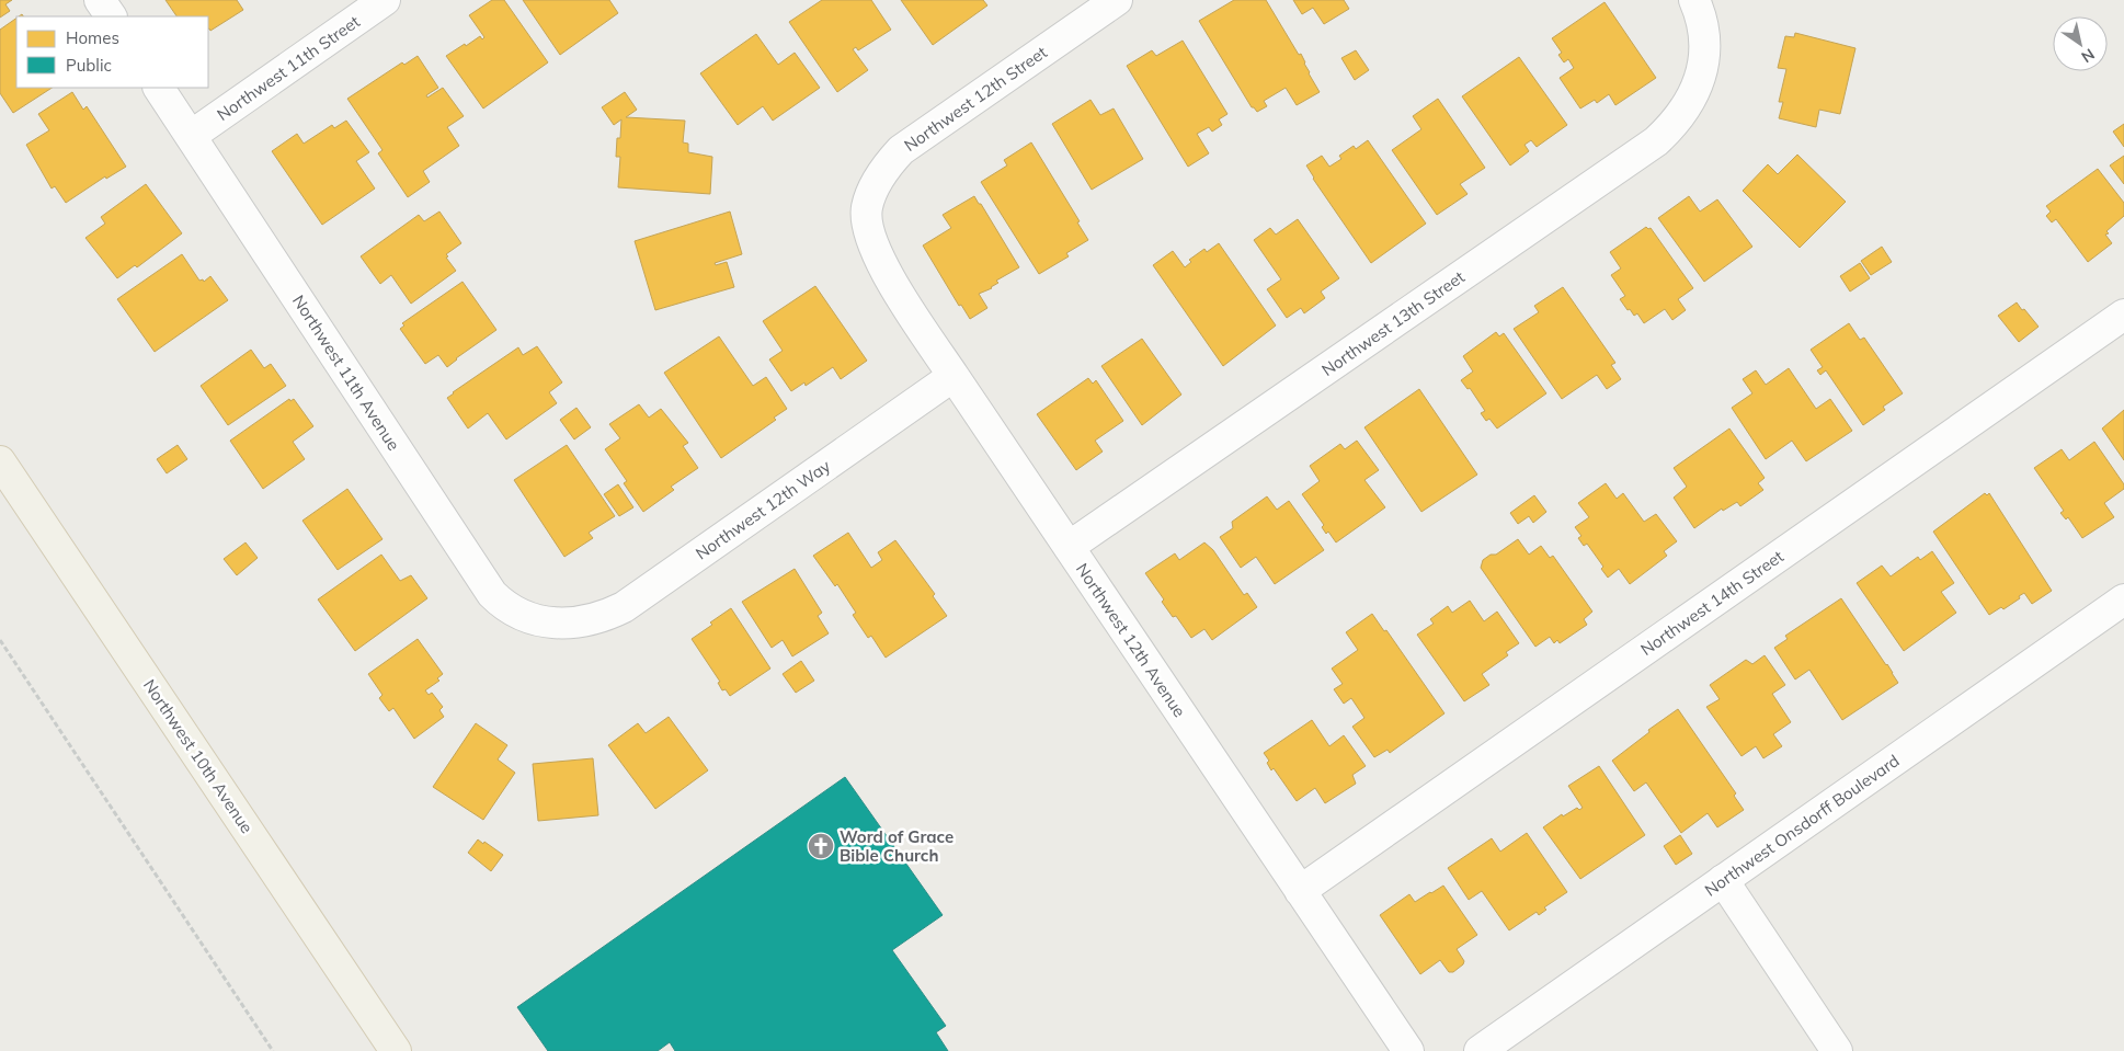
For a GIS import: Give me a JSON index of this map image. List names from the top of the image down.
{
  "streets": {
    "main road": ["Northwest 10th Avenue"],
    "street": [
      "Northwest 11th Street",
      "Northwest 12th Street",
      "Northwest 13th Street",
      "Northwest 11th Avenue",
      "Northwest 12th Way",
      "Northwest 14th Street",
      "Northwest 12th Avenue",
      "Northwest Onsdorff Boulevard"
    ]
  },
  "crossings": [
    ["Northwest 11th Street", "Northwest 11th Avenue"],
    ["Northwest 12th Street", "Northwest 12th Avenue"],
    ["Northwest 13th Street", "Northwest 12th Avenue"],
    ["Northwest 11th Avenue", "Northwest 12th Way"],
    ["Northwest 12th Way", "Northwest 12th Avenue"],
    ["Northwest 14th Street", "Northwest 12th Avenue"]
  ],
  "places": {
    "church": ["Word of Grace Bible Church"]
  },
  "legend": ["Homes", "Public"],
  "north": "bottom right"
}
